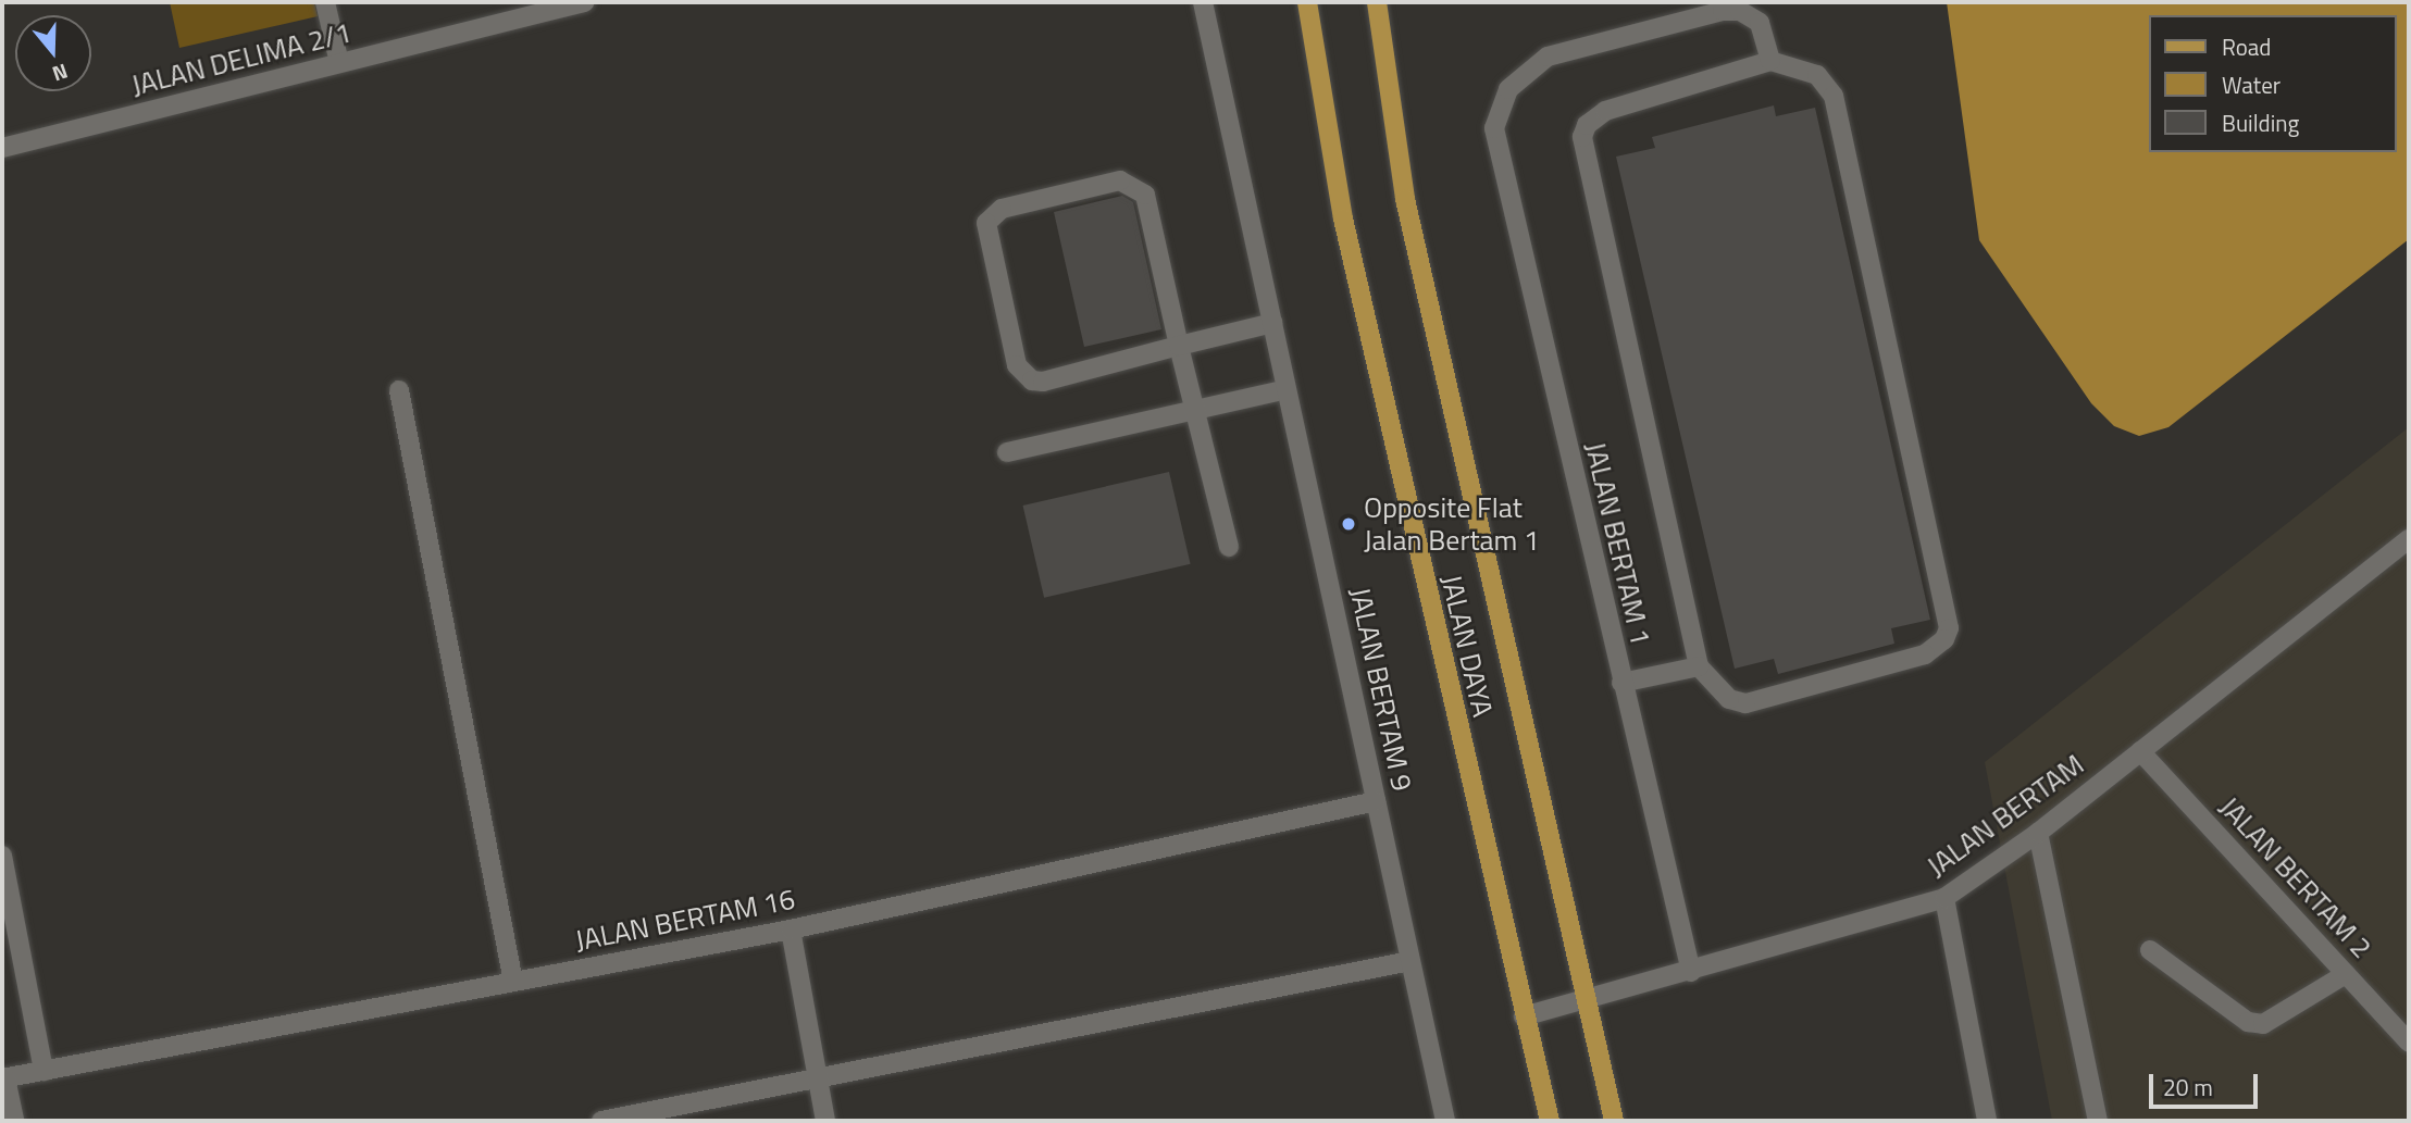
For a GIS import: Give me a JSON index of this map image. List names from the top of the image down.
{
  "streets": {
    "main road": ["JALAN DAYA"],
    "street": [
      "JALAN DELIMA 2/1",
      "JALAN BERTAM 1",
      "JALAN BERTAM 9",
      "JALAN BERTAM",
      "JALAN BERTAM 2",
      "JALAN BERTAM 16"
    ]
  },
  "crossings": [
    ["JALAN BERTAM 1", "JALAN BERTAM"],
    ["JALAN DAYA", "JALAN BERTAM"],
    ["JALAN BERTAM 9", "JALAN BERTAM 16"],
    ["JALAN BERTAM", "JALAN BERTAM 2"]
  ],
  "places": ["Opposite Flat Jalan Bertam 1"],
  "legend": ["Road", "Water", "Building"],
  "scale_bar": "20 m",
  "north": "bottom"
}
